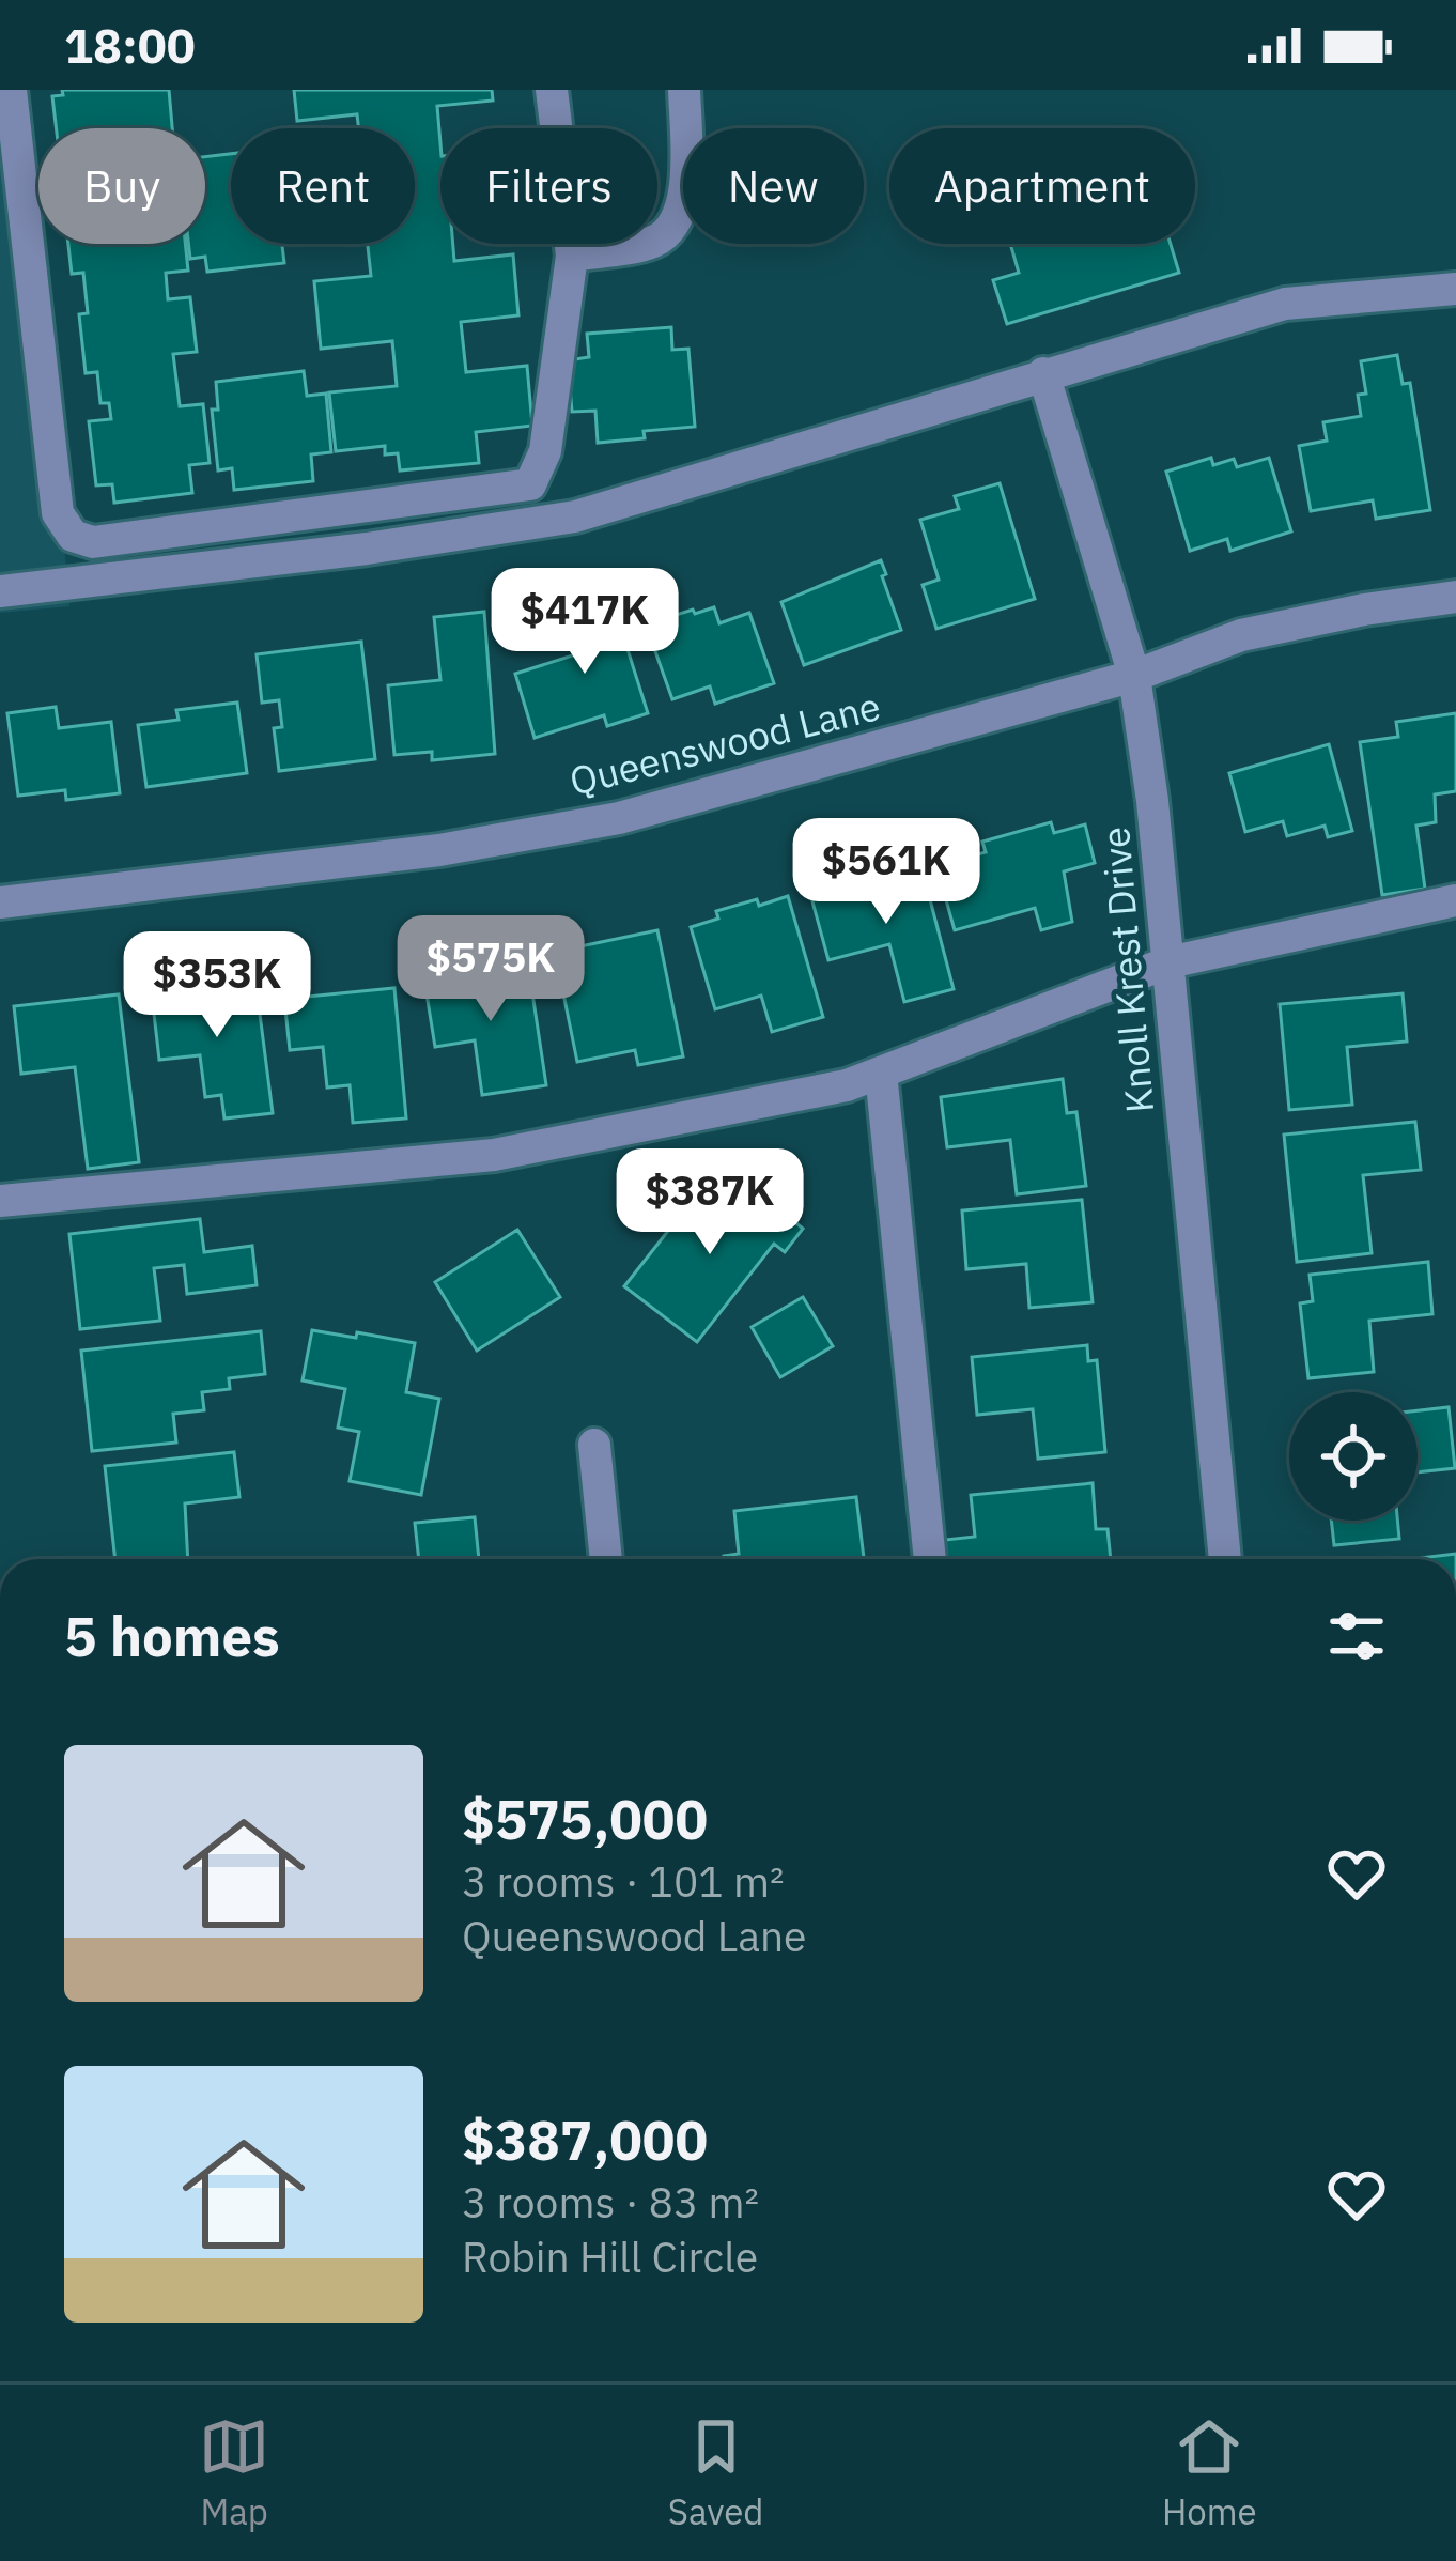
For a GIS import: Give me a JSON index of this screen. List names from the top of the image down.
{
  "streets": {
    "street": ["Queenswood Lane", "Knoll Krest Drive"]
  },
  "crossings": [
    ["Queenswood Lane", "Knoll Krest Drive"]
  ],
  "page": {
    "status": "18:00",
    "chip": [
      "Buy",
      "Rent",
      "Filters",
      "New",
      "Apartment"
    ],
    "price": [
      "$417K",
      "$561K",
      "$575K",
      "$353K",
      "$387K"
    ],
    "heading": "5 homes",
    "list": [
      {
        "name": "$575,000",
        "note": "3 rooms · 101 m² · Queenswood Lane"
      },
      {
        "name": "$387,000",
        "note": "3 rooms · 83 m² · Robin Hill Circle"
      }
    ],
    "tabs": ["Map", "Saved", "Home"]
  }
}
